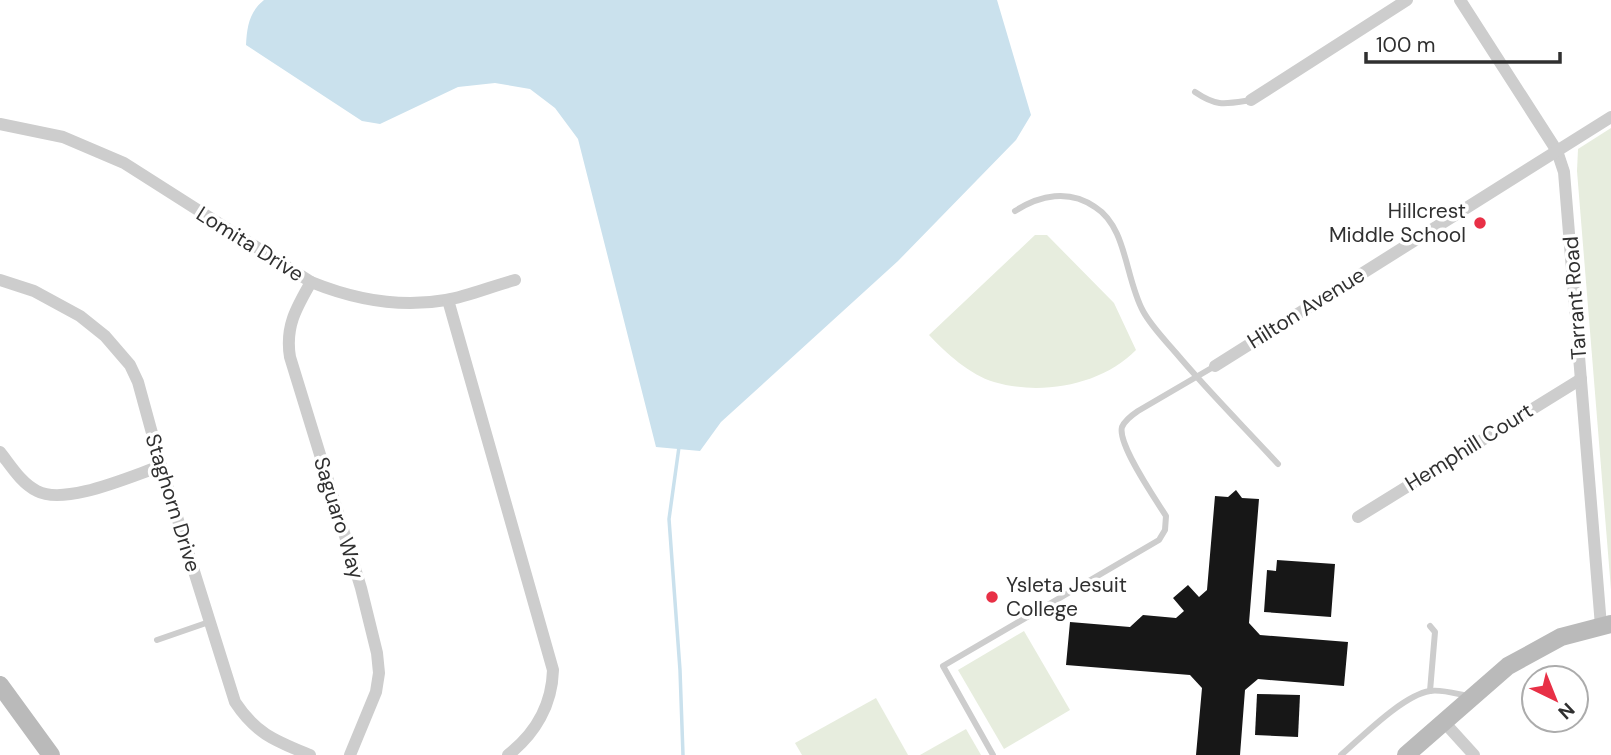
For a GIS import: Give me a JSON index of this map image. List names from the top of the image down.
{
  "streets": {
    "street": [
      "Lomita Drive",
      "Tarrant Road",
      "Hilton Avenue",
      "Hemphill Court",
      "Staghorn Drive",
      "Saguaro Way"
    ]
  },
  "crossings": [
    ["Lomita Drive", "Saguaro Way"],
    ["Tarrant Road", "Hilton Avenue"],
    ["Tarrant Road", "Hemphill Court"]
  ],
  "places": ["Hillcrest Middle School", "Ysleta Jesuit College"],
  "scale_bar": "100 m",
  "north": "bottom right"
}
